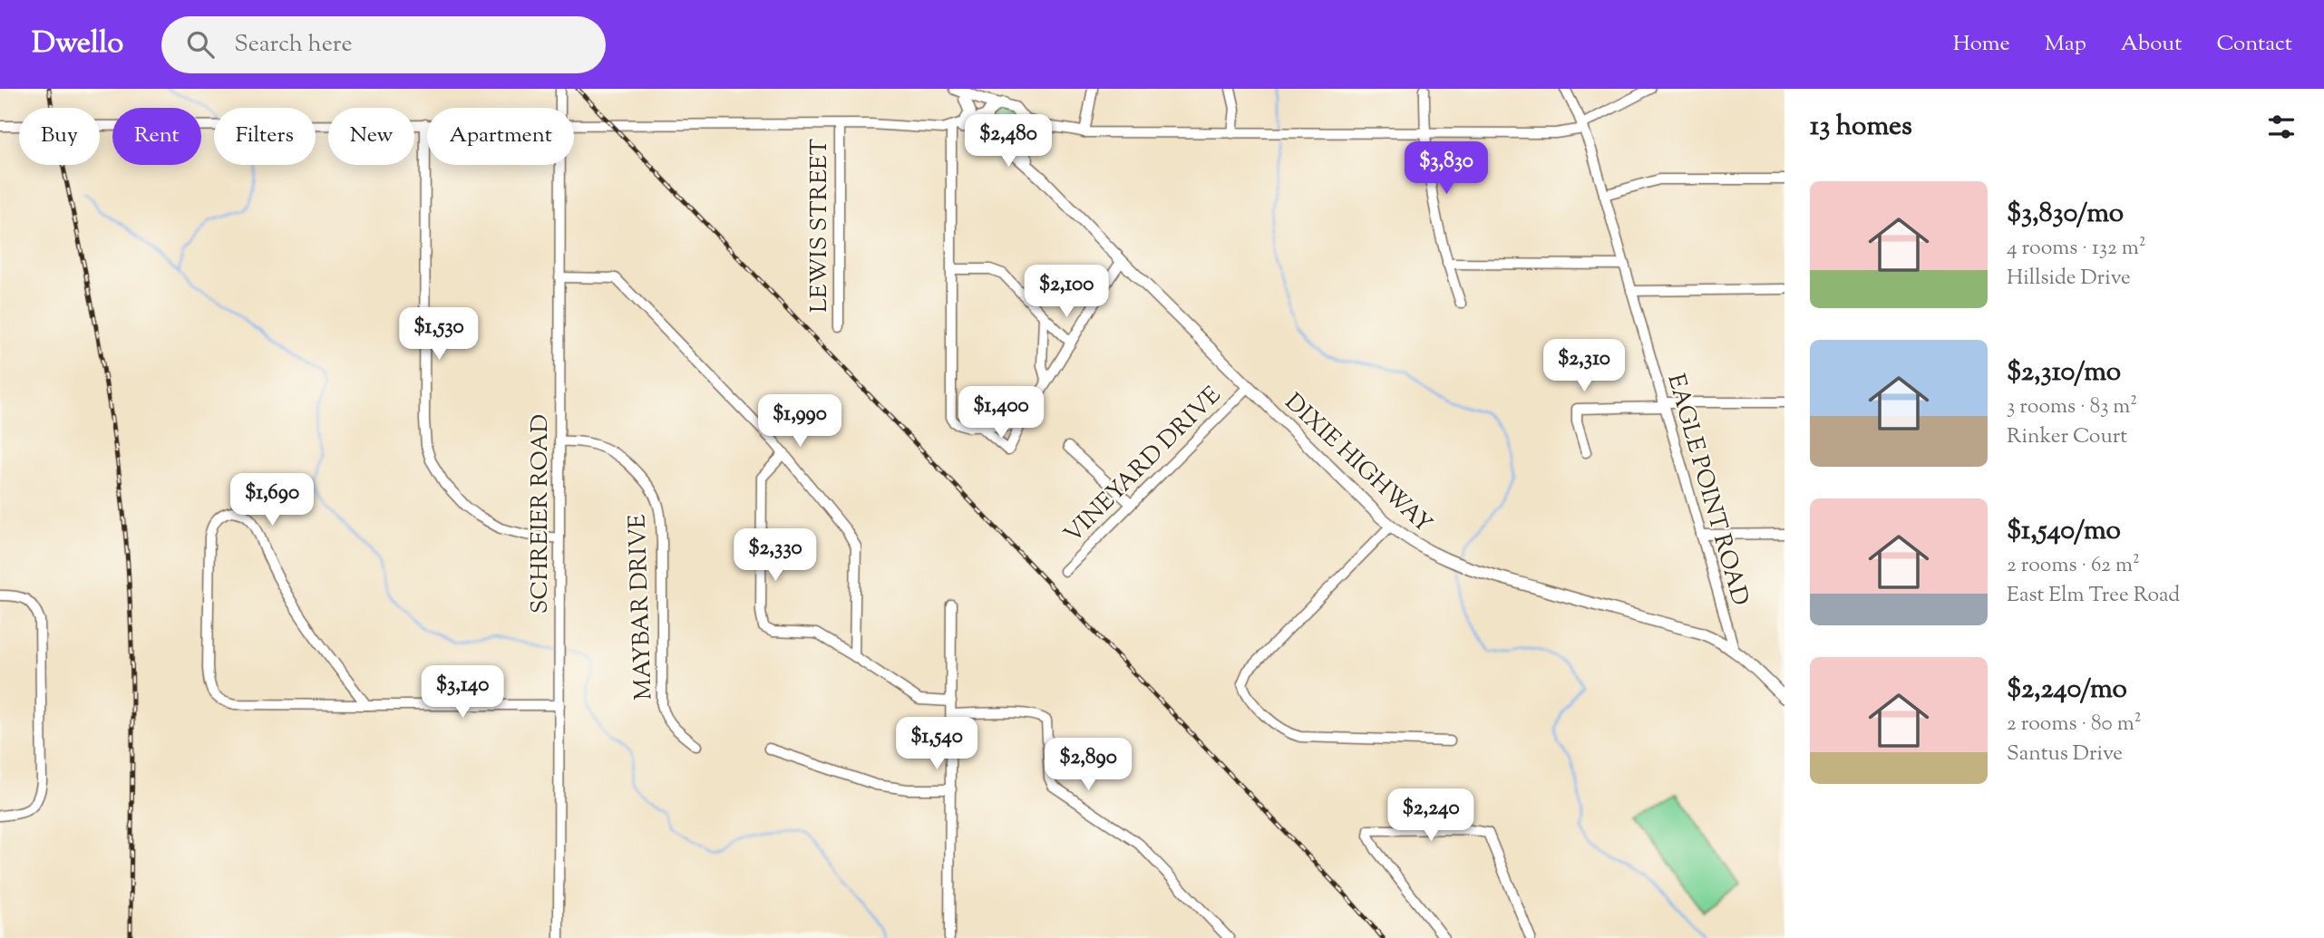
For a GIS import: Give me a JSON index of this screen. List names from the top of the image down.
{
  "streets": {
    "main road": ["DIXIE HIGHWAY"],
    "street": [
      "LEWIS STREET",
      "VINEYARD DRIVE",
      "EAGLE POINT ROAD",
      "SCHREIER ROAD",
      "MAYBAR DRIVE"
    ]
  },
  "crossings": [
    ["DIXIE HIGHWAY", "VINEYARD DRIVE"],
    ["DIXIE HIGHWAY", "EAGLE POINT ROAD"],
    ["SCHREIER ROAD", "MAYBAR DRIVE"]
  ],
  "page": {
    "header": "Dwello",
    "search": "Search here",
    "nav": [
      "Home",
      "Map",
      "About",
      "Contact"
    ],
    "heading": "13 homes",
    "chip": [
      "Buy",
      "Rent",
      "Filters",
      "New",
      "Apartment"
    ],
    "price": [
      "$2,480",
      "$3,830",
      "$2,100",
      "$1,530",
      "$2,310",
      "$1,400",
      "$1,990",
      "$1,690",
      "$2,330",
      "$3,140",
      "$1,540",
      "$2,890",
      "$2,240"
    ],
    "list": [
      {
        "name": "$3,830/mo",
        "note": "4 rooms · 132 m² · Hillside Drive"
      },
      {
        "name": "$2,310/mo",
        "note": "3 rooms · 83 m² · Rinker Court"
      },
      {
        "name": "$1,540/mo",
        "note": "2 rooms · 62 m² · East Elm Tree Road"
      },
      {
        "name": "$2,240/mo",
        "note": "2 rooms · 80 m² · Santus Drive"
      }
    ]
  }
}
